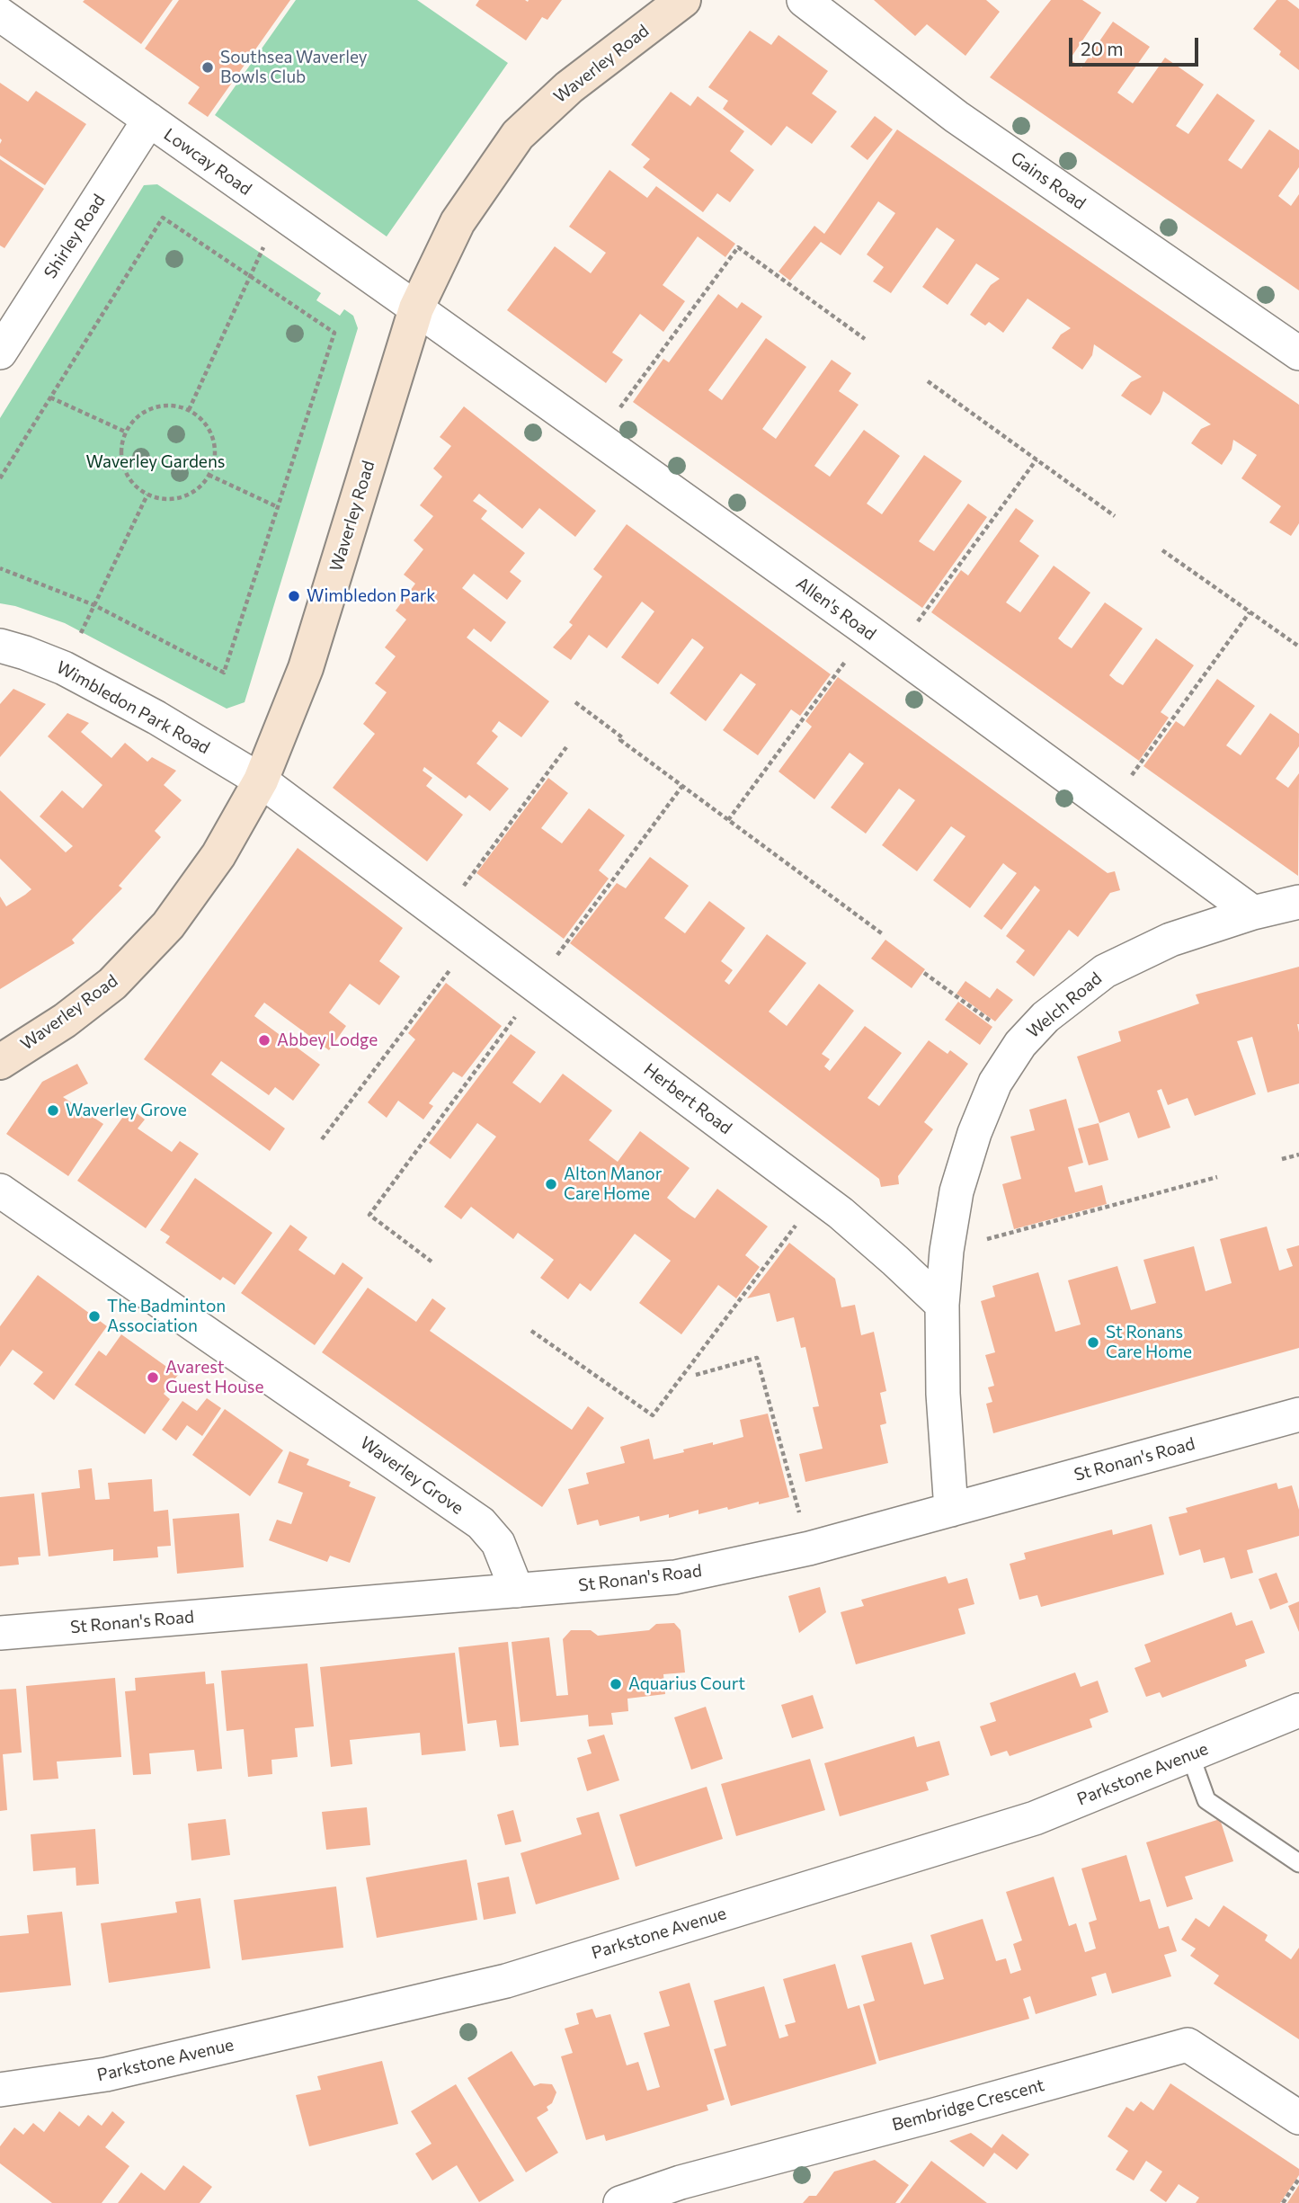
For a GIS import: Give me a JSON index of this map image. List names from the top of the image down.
{
  "streets": {
    "main road": ["Waverley Road"],
    "street": [
      "Lowcay Road",
      "Gains Road",
      "Shirley Road",
      "Allen's Road",
      "Wimbledon Park Road",
      "Welch Road",
      "Herbert Road",
      "St Ronan's Road",
      "Waverley Grove",
      "Parkstone Avenue",
      "Bembridge Crescent"
    ]
  },
  "crossings": [
    ["Waverley Road", "Lowcay Road"],
    ["Waverley Road", "Allen's Road"],
    ["Waverley Road", "Wimbledon Park Road"],
    ["Waverley Road", "Herbert Road"],
    ["Lowcay Road", "Shirley Road"],
    ["Lowcay Road", "Allen's Road"],
    ["Allen's Road", "Welch Road"],
    ["Wimbledon Park Road", "Herbert Road"],
    ["Welch Road", "Herbert Road"],
    ["St Ronan's Road", "Waverley Grove"]
  ],
  "parks": ["Waverley Gardens"],
  "places": [
    "Southsea Waverley Bowls Club",
    "Wimbledon Park",
    "Abbey Lodge",
    "Waverley Grove",
    "Alton Manor Care Home",
    "The Badminton Association",
    "St Ronans Care Home",
    "Avarest Guest House",
    "Aquarius Court"
  ],
  "scale_bar": "20 m"
}
